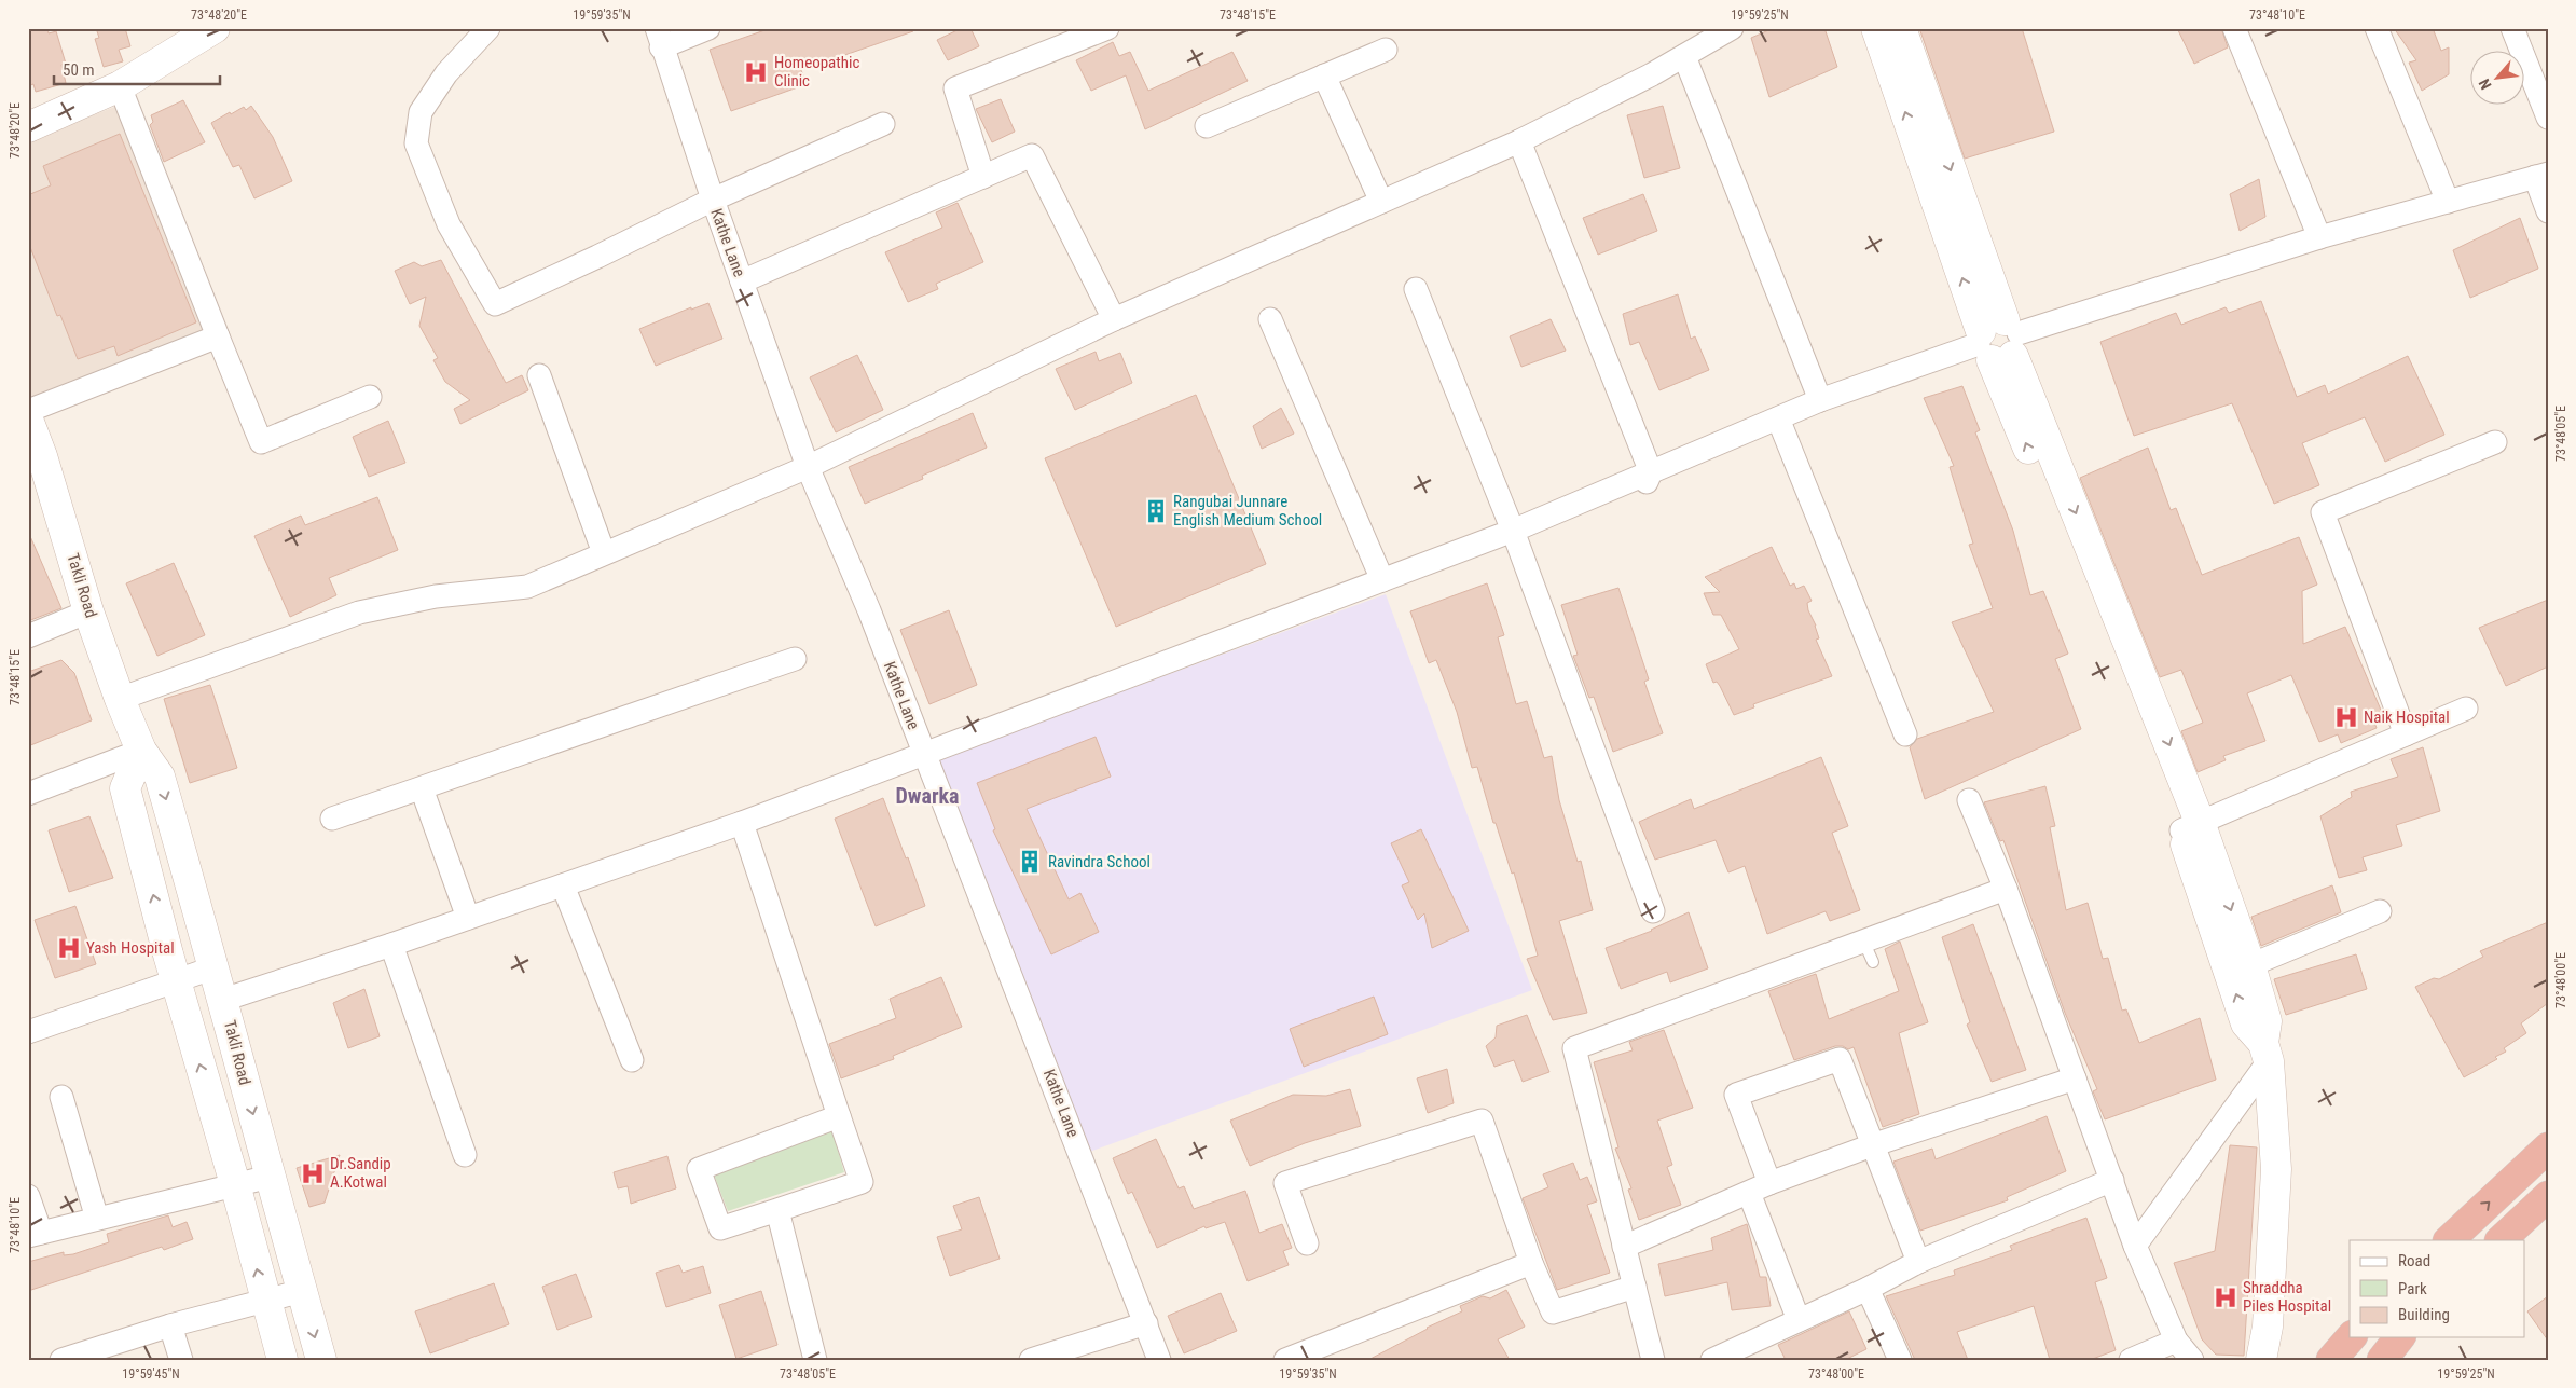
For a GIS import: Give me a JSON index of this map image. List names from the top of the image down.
{
  "streets": {
    "street": ["Kathe Lane", "Takli Road"]
  },
  "districts": ["Dwarka"],
  "places": {
    "hospital": [
      "Homeopathic Clinic",
      "Naik Hospital",
      "Yash Hospital",
      "Dr.Sandip A.Kotwal",
      "Shraddha Piles Hospital"
    ],
    "building": ["Rangubai Junnare English Medium School", "Ravindra School"]
  },
  "legend": ["Road", "Park", "Building"],
  "scale_bar": "50 m",
  "north": "bottom left",
  "coordinates": [
    "73°48'20\"E",
    "19°59'35\"N",
    "73°48'15\"E",
    "19°59'25\"N",
    "73°48'10\"E",
    "73°48'05\"E",
    "73°48'00\"E",
    "19°59'45\"N"
  ]
}
